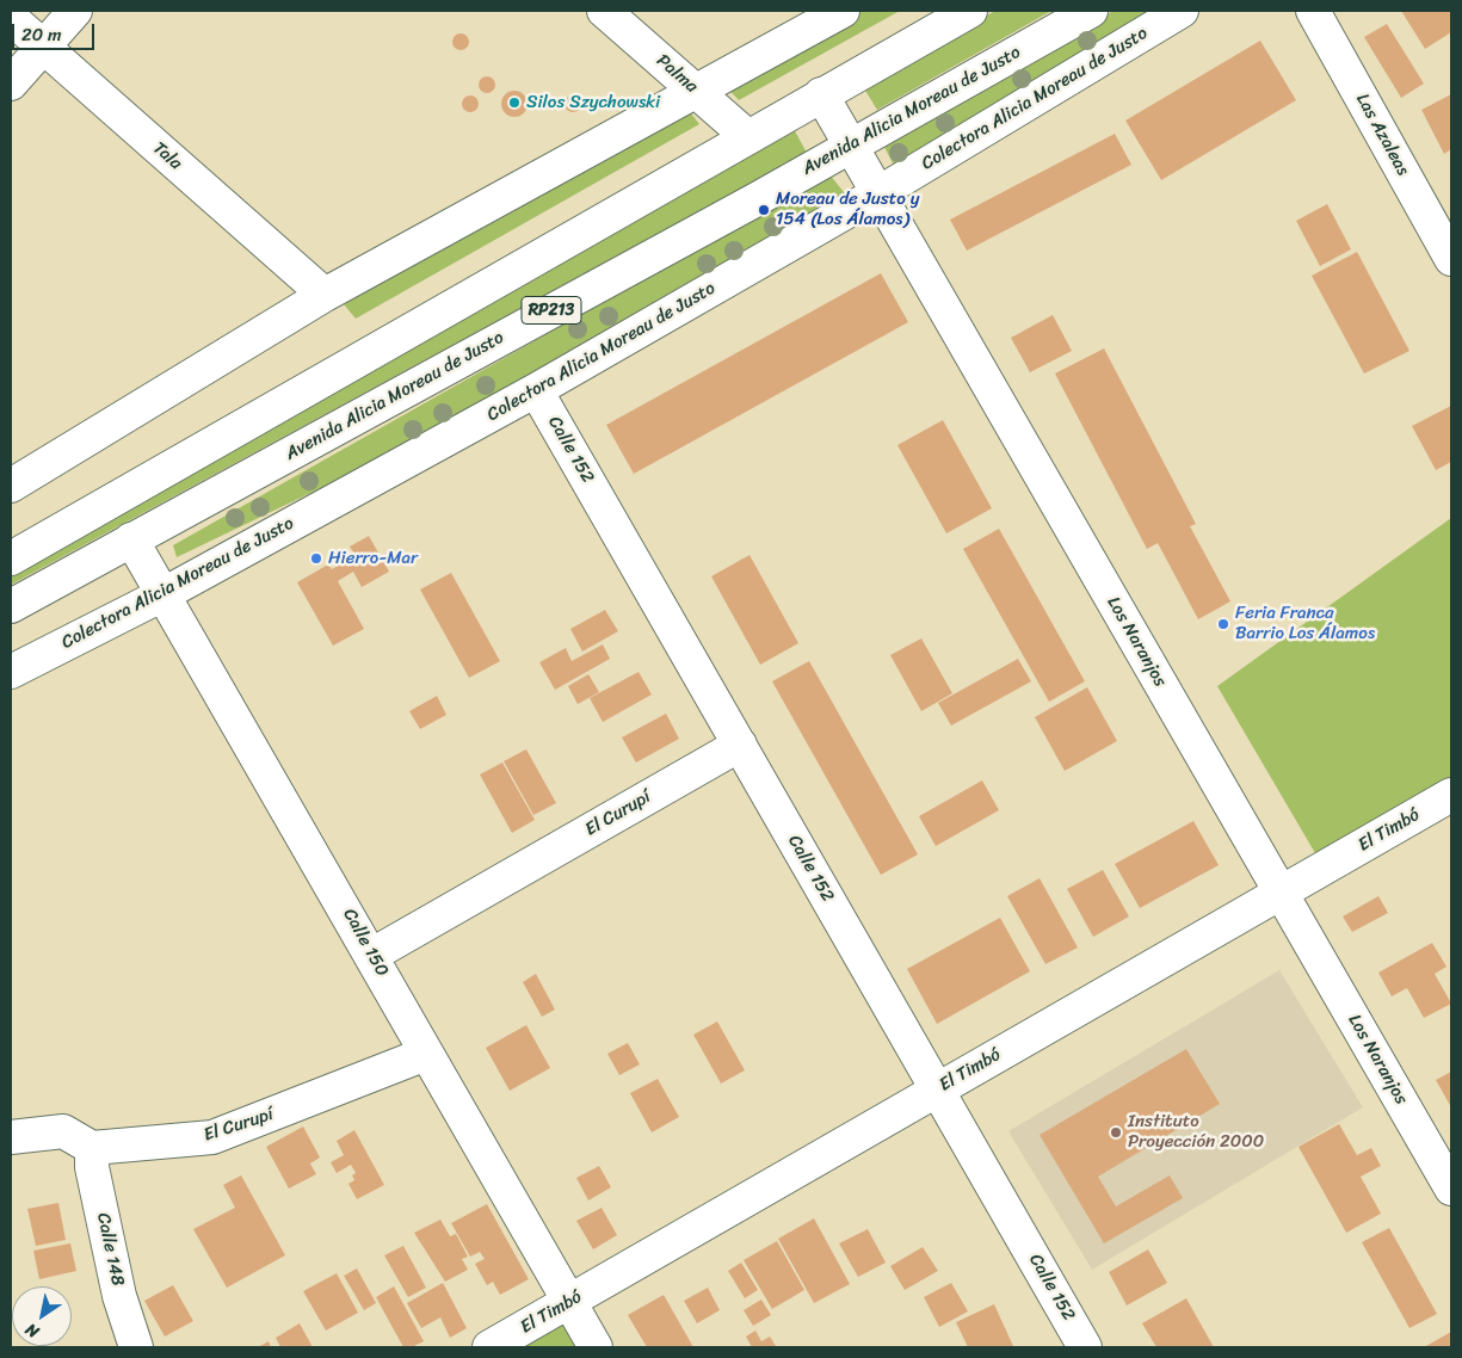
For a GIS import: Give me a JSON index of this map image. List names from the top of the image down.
{
  "streets": {
    "street": [
      "Palma",
      "Colectora Alicia Moreau de Justo",
      "Avenida Alicia Moreau de Justo",
      "Las Azaleas",
      "Tala",
      "RP213",
      "Calle 152",
      "Los Naranjos",
      "El Curupí",
      "El Timbó",
      "Calle 150",
      "Calle 148"
    ]
  },
  "crossings": [
    ["Palma", "RP213"],
    ["Colectora Alicia Moreau de Justo", "Calle 152"],
    ["Colectora Alicia Moreau de Justo", "Los Naranjos"],
    ["Colectora Alicia Moreau de Justo", "Calle 150"],
    ["Avenida Alicia Moreau de Justo", "Los Naranjos"],
    ["Avenida Alicia Moreau de Justo", "Calle 150"],
    ["RP213", "Los Naranjos"],
    ["Calle 152", "El Curupí"],
    ["Calle 152", "El Timbó"],
    ["Los Naranjos", "El Timbó"],
    ["El Curupí", "Calle 150"],
    ["El Curupí", "Calle 148"],
    ["El Timbó", "Calle 150"]
  ],
  "places": [
    "Silos Szychowski",
    "Moreau de Justo y 154 (Los Álamos)",
    "Hierro-Mar",
    "Feria Franca Barrio Los Álamos",
    "Instituto Proyección 2000"
  ],
  "scale_bar": "20 m",
  "north": "bottom left"
}
